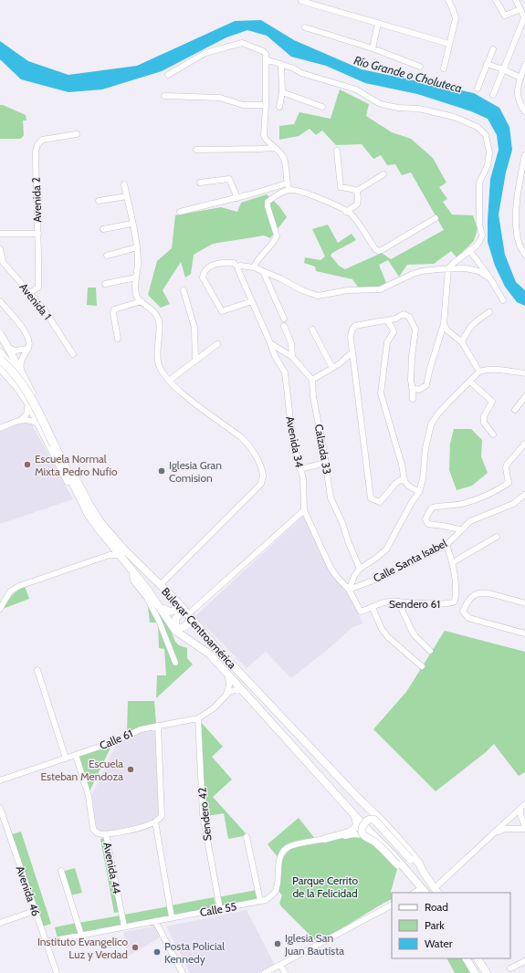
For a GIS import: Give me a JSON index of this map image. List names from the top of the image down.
{
  "streets": {
    "main road": ["Bulevar Centroamérica"],
    "street": [
      "Avenida 2",
      "Avenida 1",
      "Avenida 34",
      "Calzada 33",
      "Calle Santa Isabel",
      "Sendero 61",
      "Calle 61",
      "Sendero 42",
      "Avenida 44",
      "Avenida 46",
      "Calle 55"
    ]
  },
  "crossings": [
    ["Avenida 2", "Avenida 1"],
    ["Avenida 34", "Calle Santa Isabel"],
    ["Avenida 34", "Sendero 61"],
    ["Calle Santa Isabel", "Sendero 61"],
    ["Bulevar Centroamérica", "Calle 61"],
    ["Calle 61", "Sendero 42"],
    ["Calle 61", "Avenida 44"],
    ["Sendero 42", "Calle 55"],
    ["Avenida 44", "Calle 55"],
    ["Avenida 46", "Calle 55"]
  ],
  "water": ["Río Grande o Choluteca"],
  "parks": ["Parque Cerrito de la Felicidad"],
  "places": [
    "Escuela Normal Mixta Pedro Nufio",
    "Iglesia Gran Comision",
    "Escuela Esteban Mendoza",
    "Iglesia San Juan Bautista",
    "Instituto Evangelico Luz y Verdad",
    "Posta Policial Kennedy"
  ],
  "legend": ["Road", "Park", "Water"]
}
